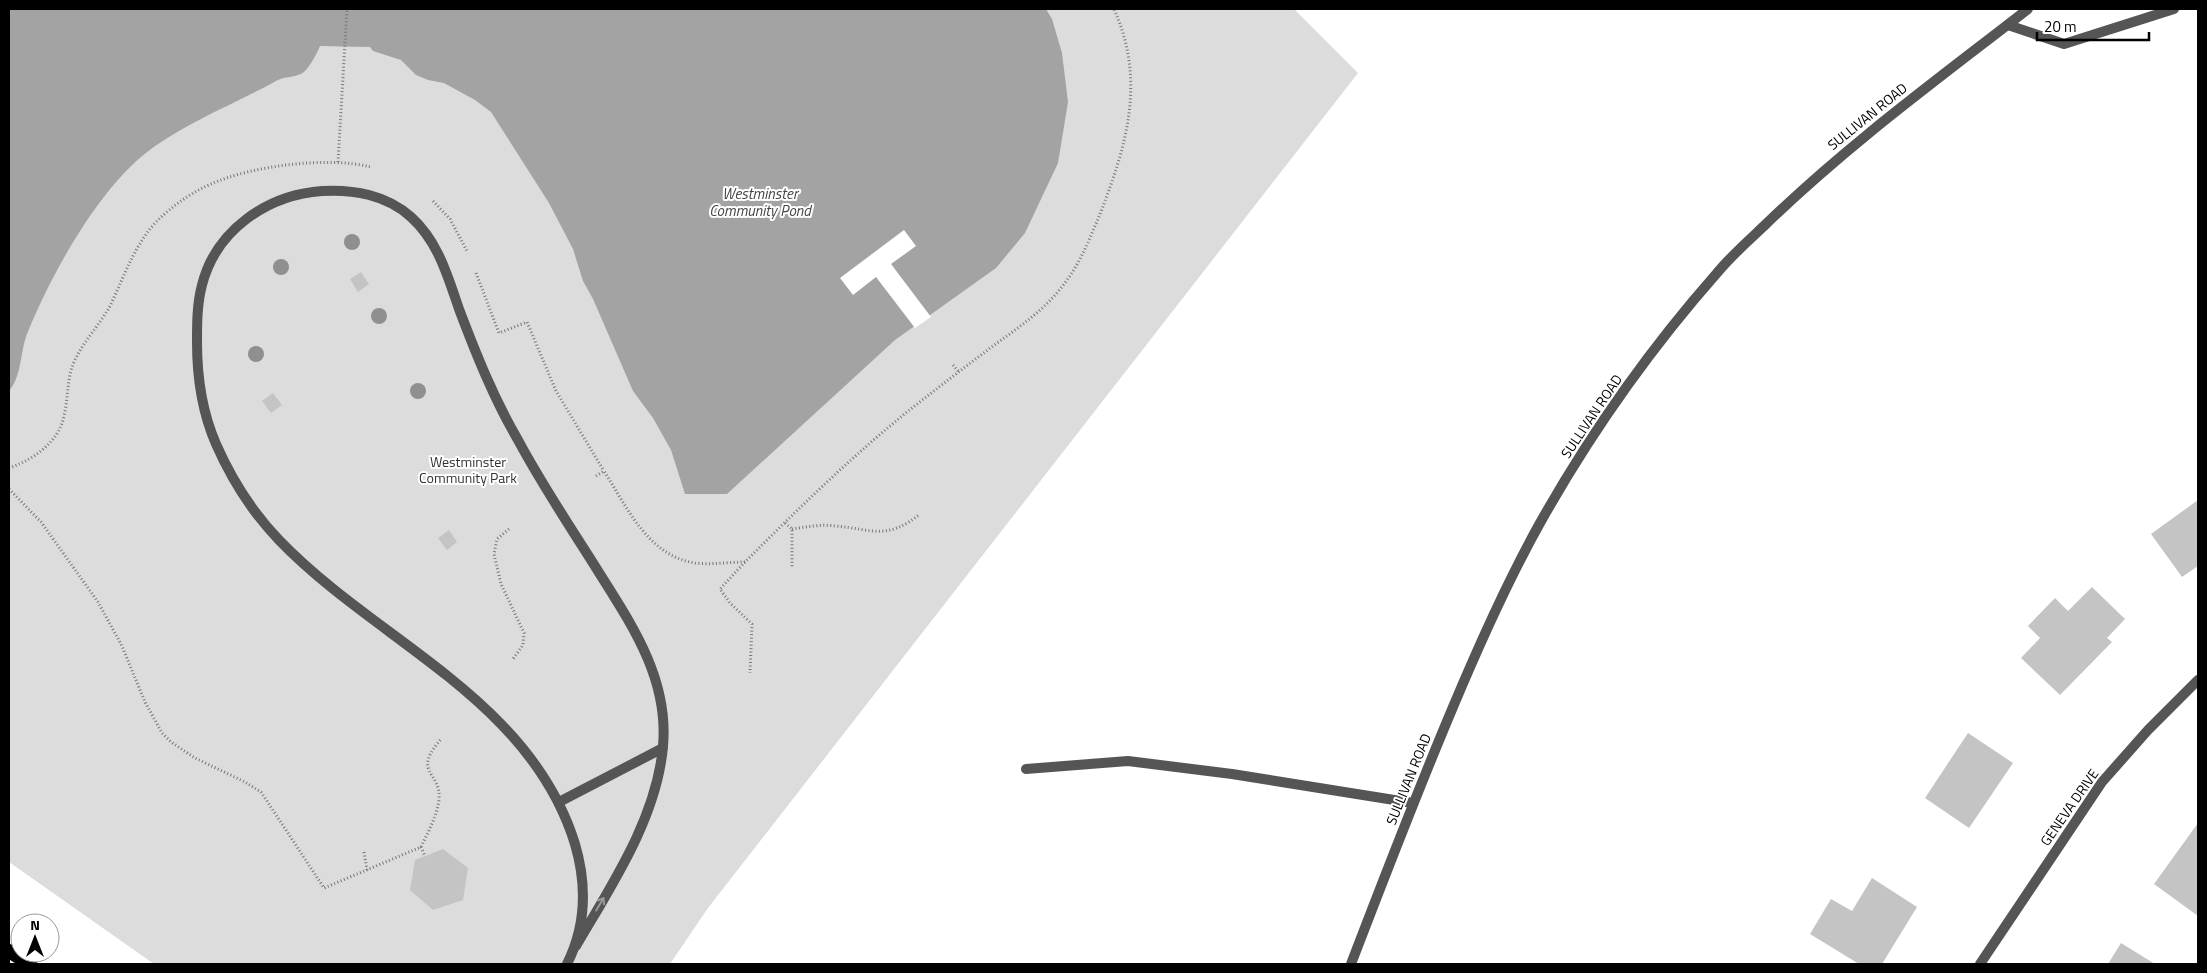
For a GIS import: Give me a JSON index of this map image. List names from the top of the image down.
{
  "streets": {
    "street": ["SULLIVAN ROAD", "GENEVA DRIVE"]
  },
  "water": ["Westminster Community Pond"],
  "parks": ["Westminster Community Park"],
  "scale_bar": "20 m",
  "north": "top"
}
